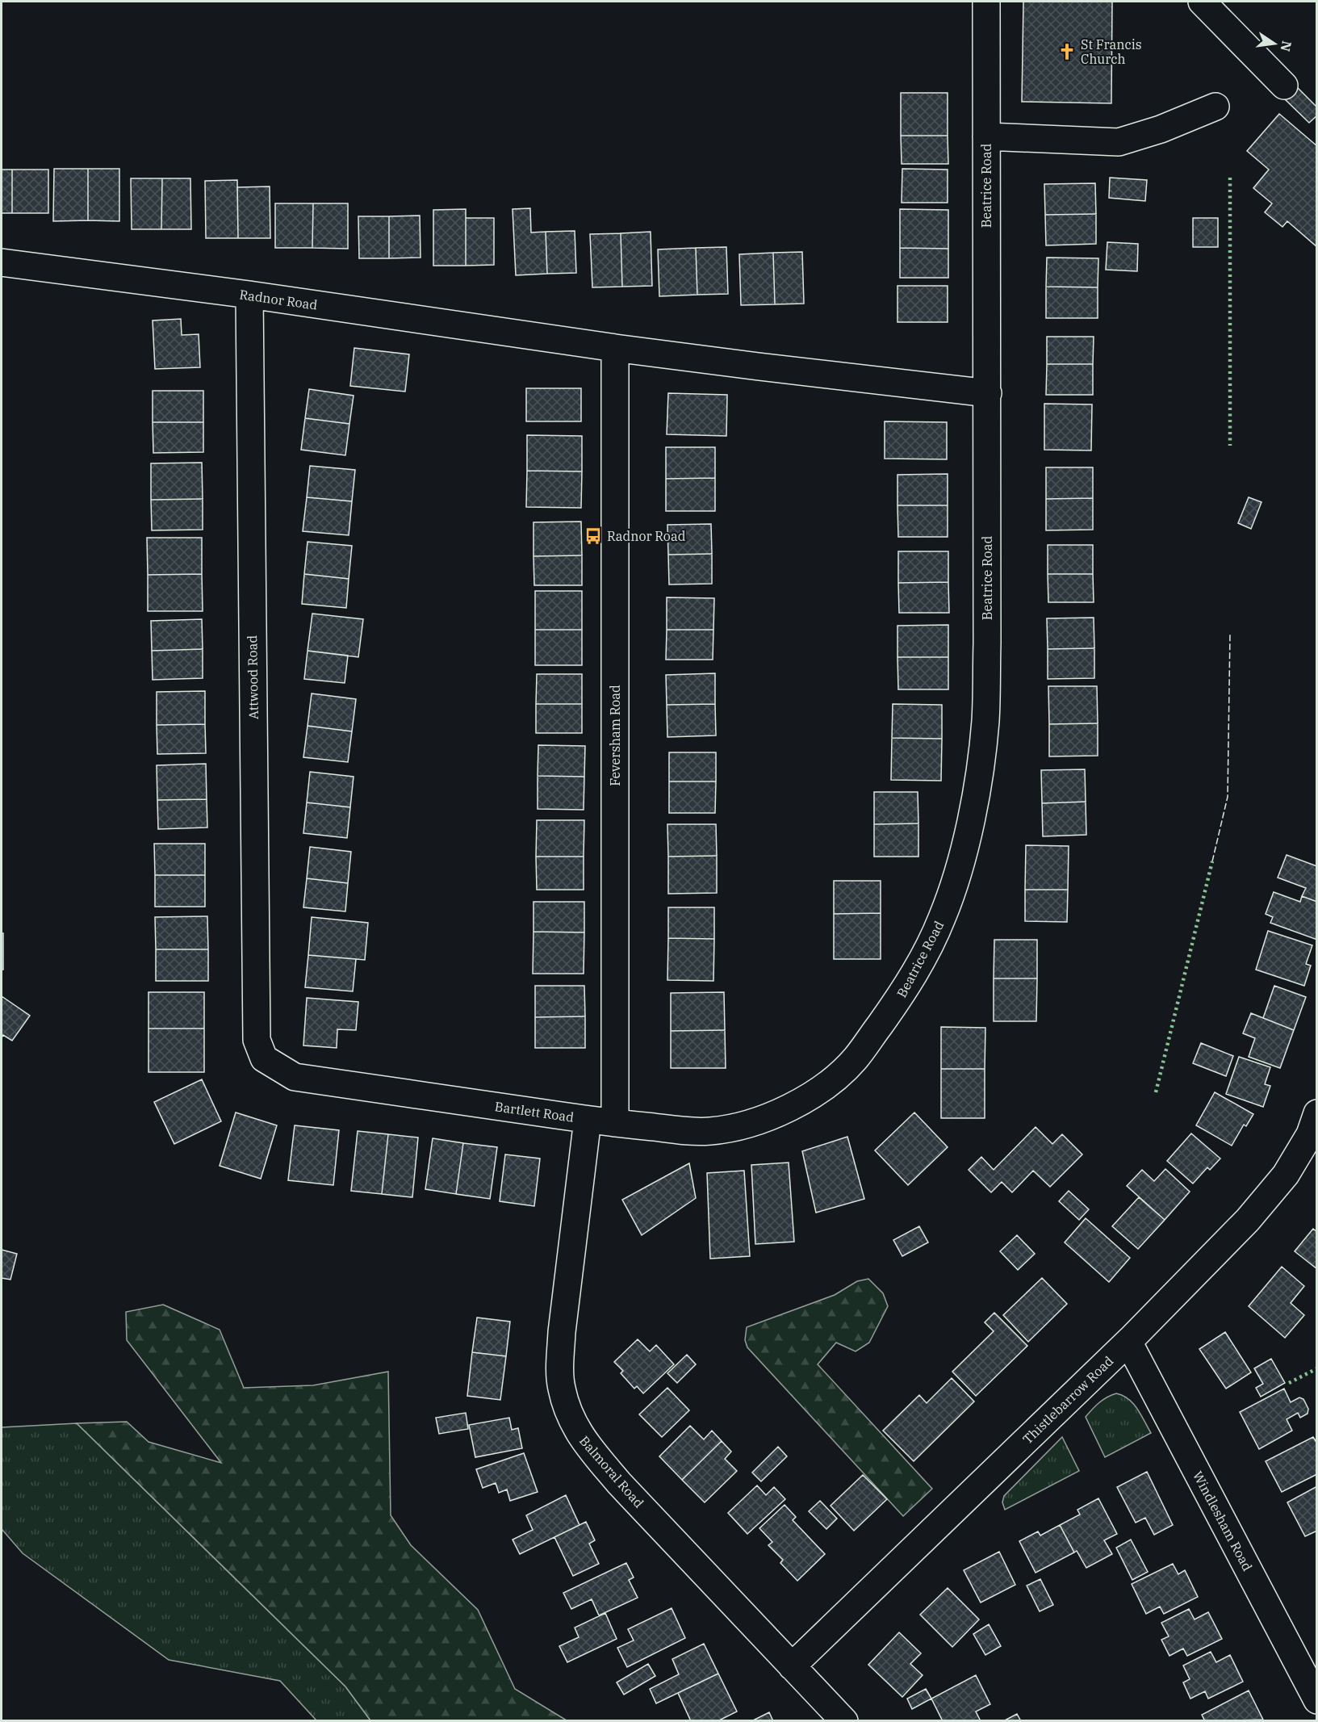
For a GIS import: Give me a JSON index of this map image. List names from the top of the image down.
{
  "streets": {
    "street": [
      "Beatrice Road",
      "Radnor Road",
      "Attwood Road",
      "Feversham Road",
      "Bartlett Road",
      "Thistlebarrow Road",
      "Balmoral Road",
      "Windlesham Road"
    ]
  },
  "crossings": [
    ["Beatrice Road", "Radnor Road"],
    ["Beatrice Road", "Bartlett Road"],
    ["Radnor Road", "Attwood Road"],
    ["Radnor Road", "Feversham Road"],
    ["Attwood Road", "Bartlett Road"],
    ["Feversham Road", "Bartlett Road"],
    ["Bartlett Road", "Balmoral Road"],
    ["Thistlebarrow Road", "Balmoral Road"],
    ["Thistlebarrow Road", "Windlesham Road"]
  ],
  "places": {
    "church": ["St Francis Church"],
    "bus stop": ["Radnor Road"]
  },
  "north": "right"
}
